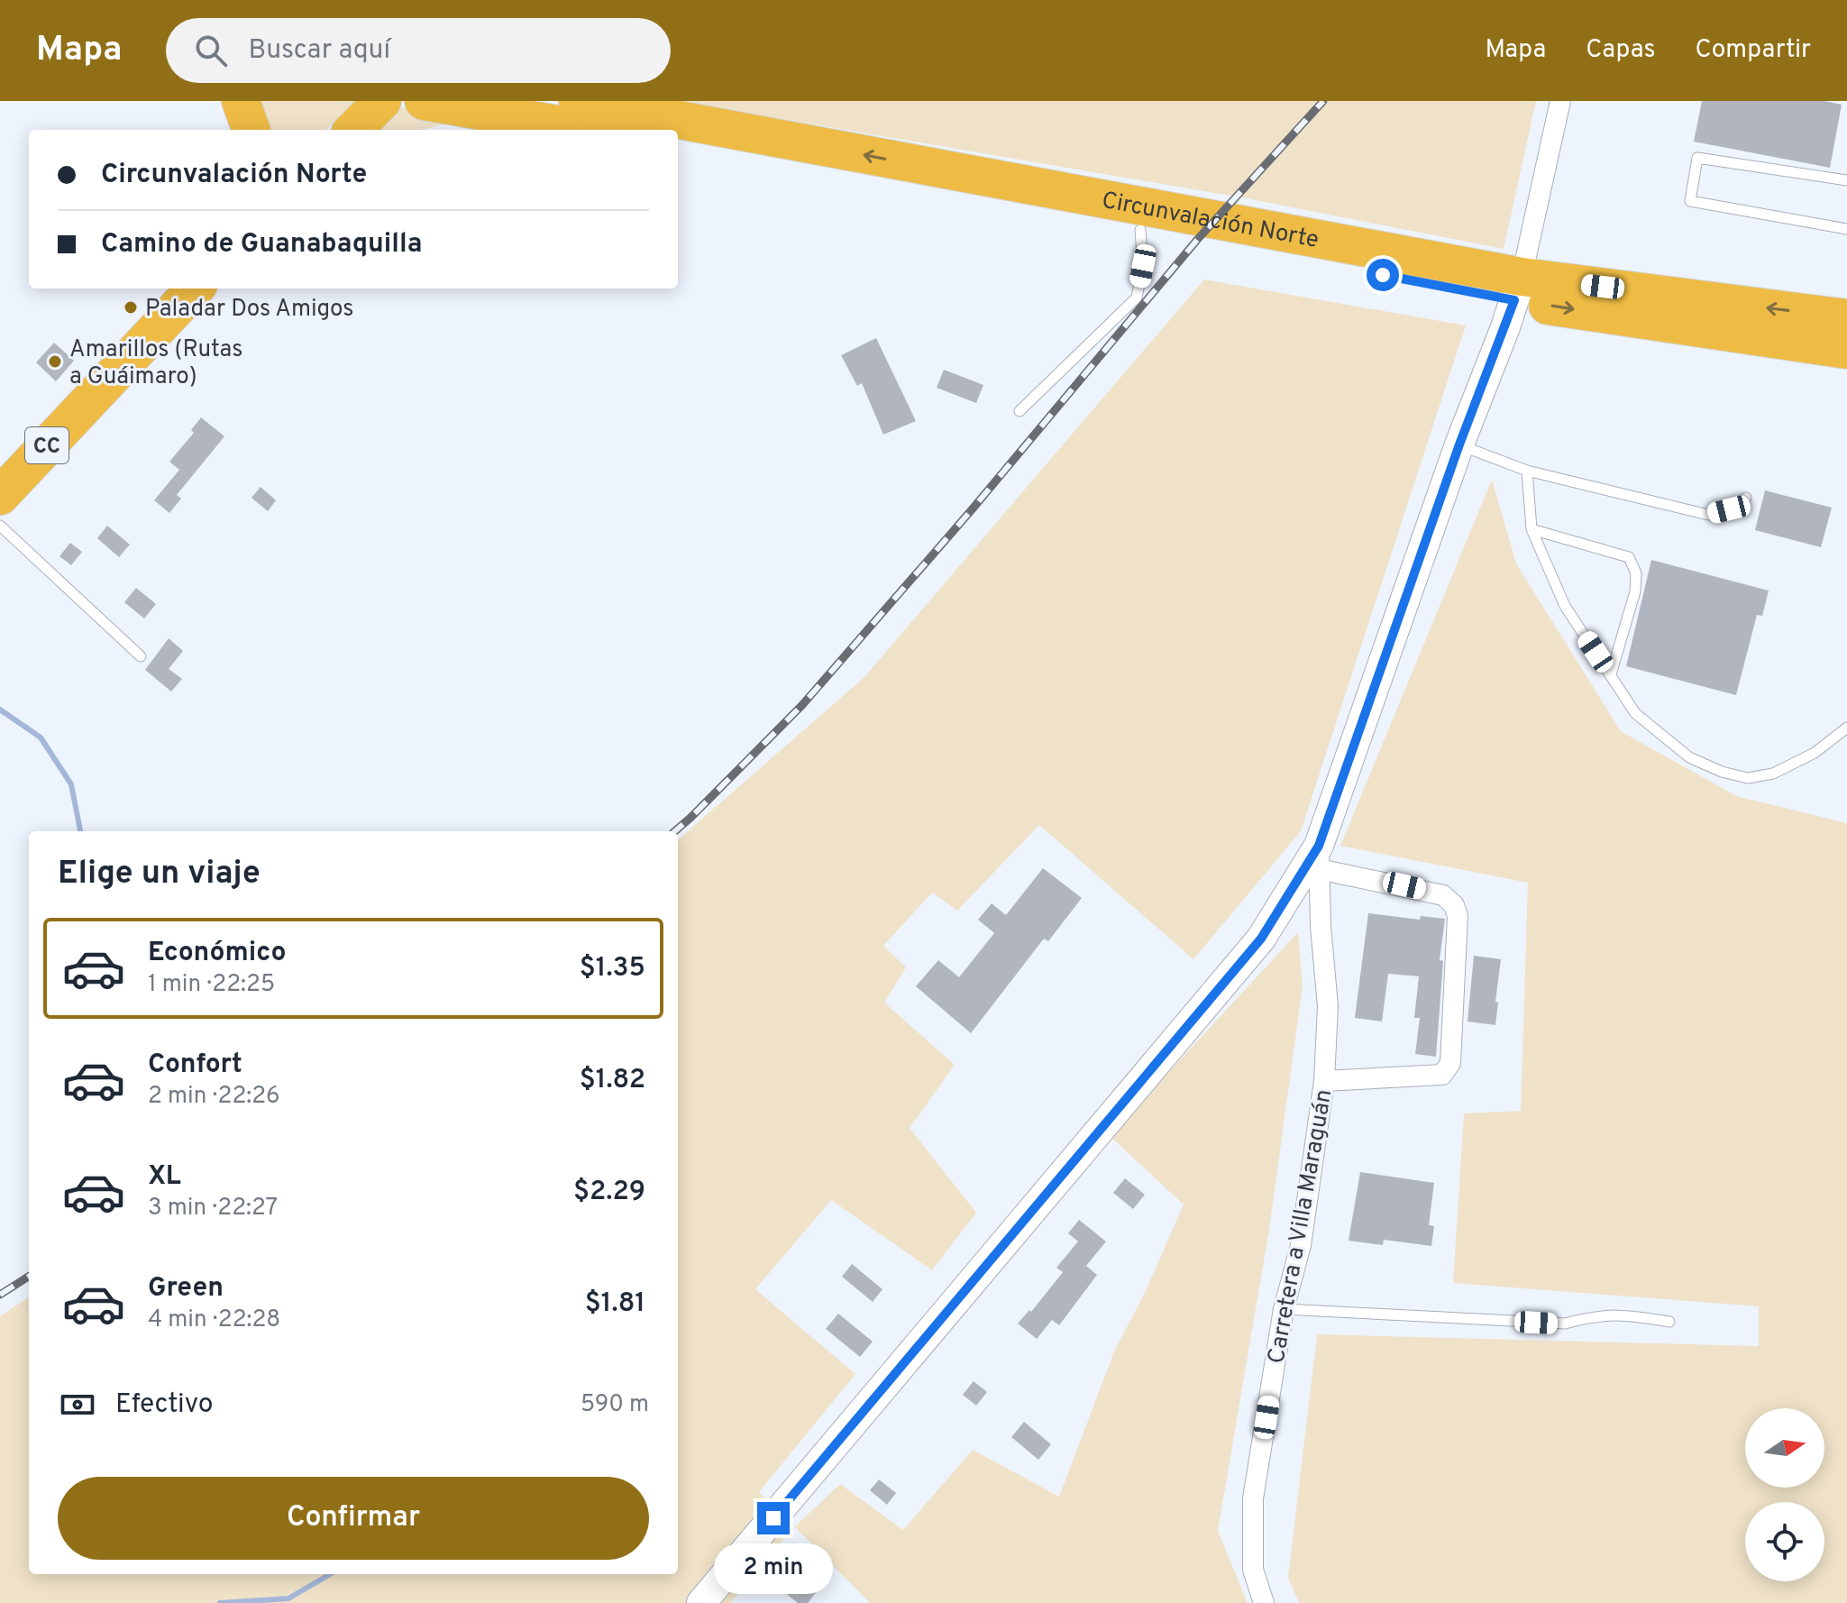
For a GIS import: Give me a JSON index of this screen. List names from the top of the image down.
{
  "streets": {
    "highway": ["Circunvalación Norte", "CC"],
    "street": ["Carretera a Villa Maraguán"]
  },
  "places": ["Paladar Dos Amigos", "Amarillos (Rutas a Guáimaro)"],
  "north": "right",
  "page": {
    "header": "Mapa",
    "search": "Buscar aquí",
    "nav": ["Mapa", "Capas", "Compartir"],
    "banner": ["Circunvalación Norte", "Camino de Guanabaquilla"],
    "heading": "Elige un viaje",
    "list": [
      {
        "name": "Económico",
        "note": "1 min · 22:25",
        "value": "$1.35"
      },
      {
        "name": "Confort",
        "note": "2 min · 22:26",
        "value": "$1.82"
      },
      {
        "name": "XL",
        "note": "3 min · 22:27",
        "value": "$2.29"
      },
      {
        "name": "Green",
        "note": "4 min · 22:28",
        "value": "$1.81"
      }
    ],
    "pay": ["Efectivo", "590 m"],
    "buttons": "Confirmar",
    "bubble": "2 min"
  }
}
